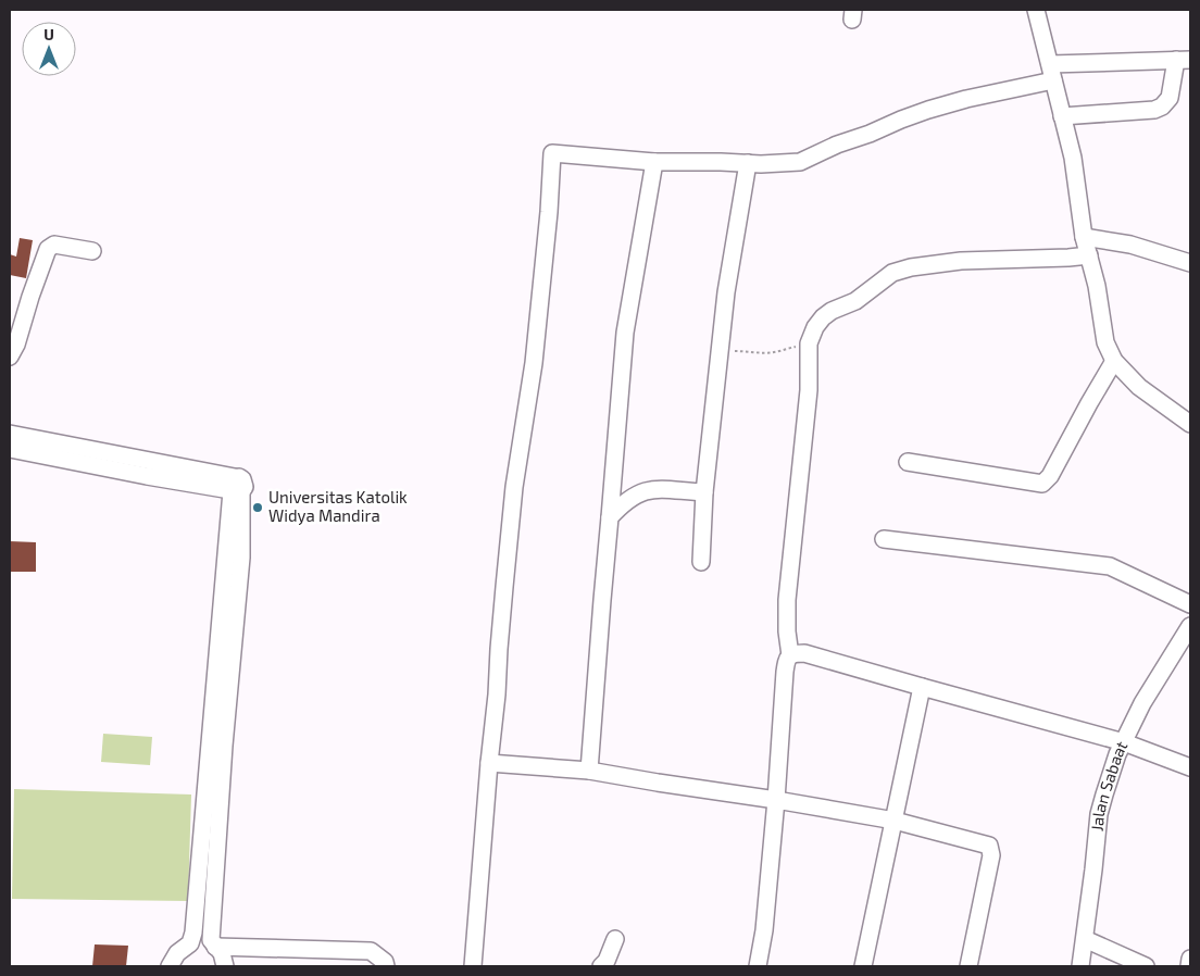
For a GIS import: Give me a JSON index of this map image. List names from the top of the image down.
{
  "streets": {
    "street": ["Jalan Sabaat"]
  },
  "places": ["Universitas Katolik Widya Mandira"],
  "north": "top"
}
